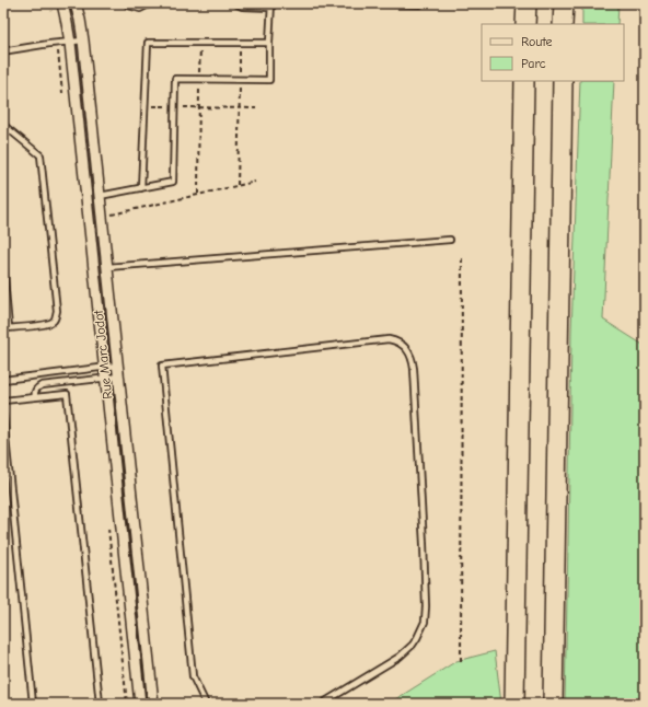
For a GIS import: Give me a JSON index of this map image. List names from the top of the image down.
{
  "streets": {
    "street": ["Rue Marc Jodot"]
  },
  "legend": ["Route", "Parc"]
}
